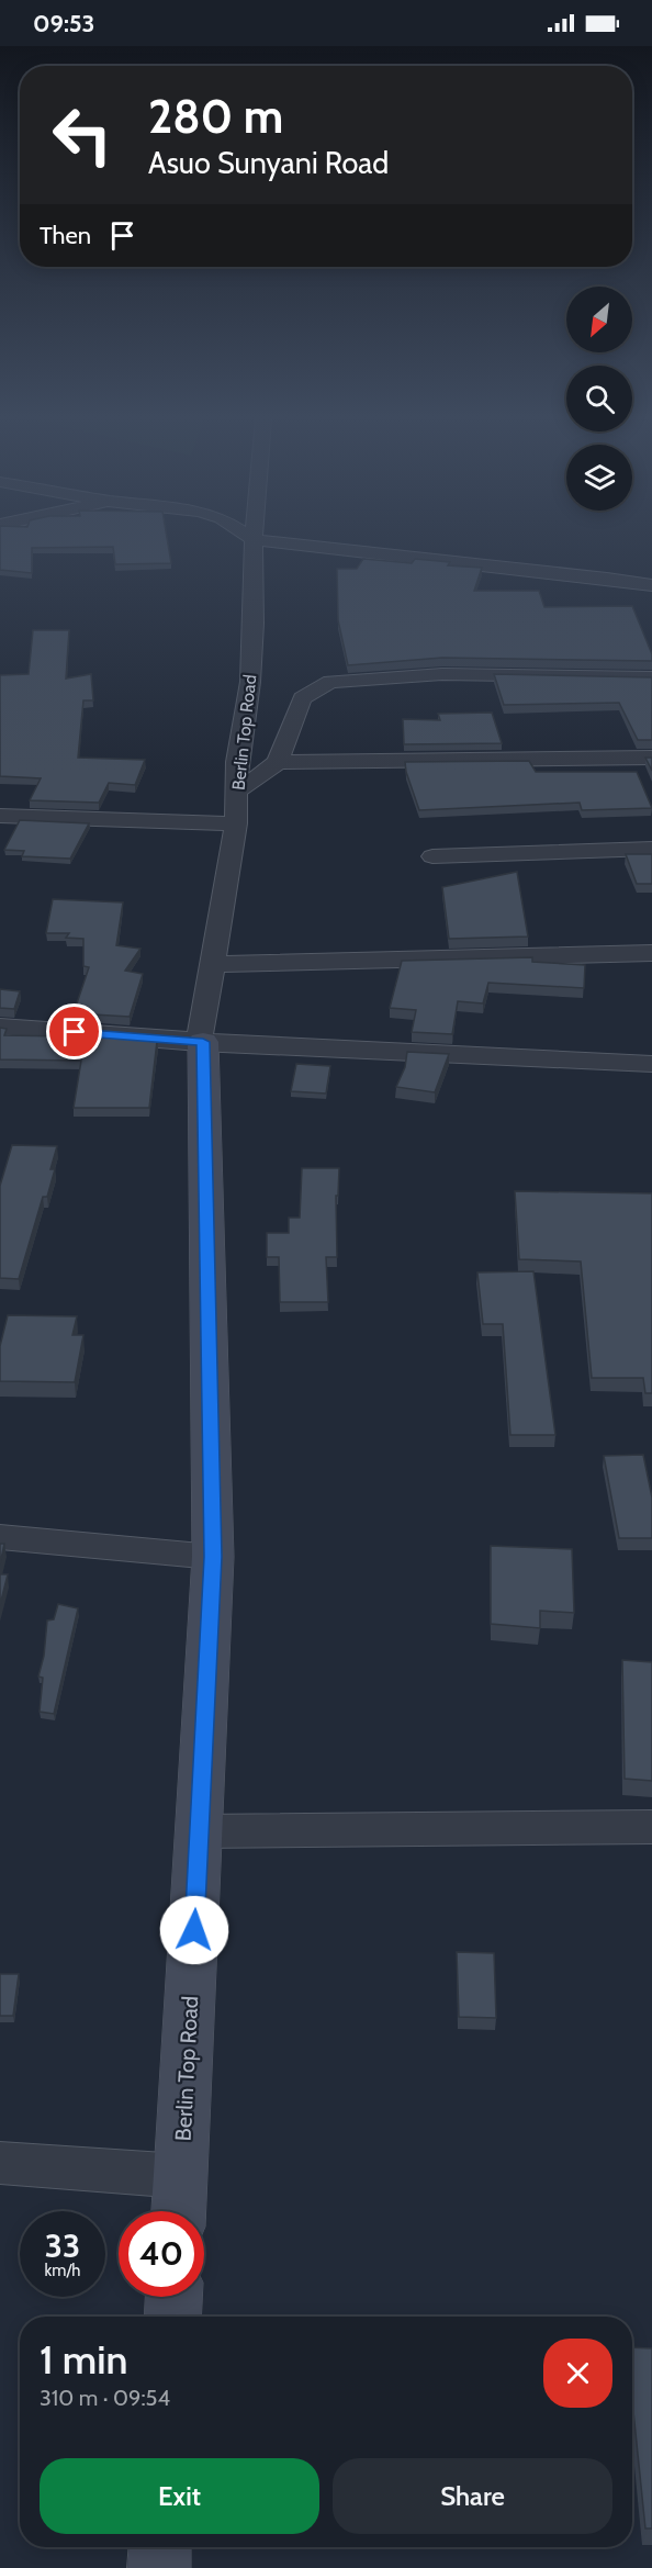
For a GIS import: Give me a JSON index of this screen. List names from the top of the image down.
{
  "streets": {
    "street": ["Berlin Top Road"]
  },
  "north": "bottom left",
  "page": {
    "status": "09:53",
    "turn": ["280 m", "Asuo Sunyani Road"],
    "then": "Then",
    "speed": "33 km/h",
    "limit": "40",
    "heading": ["1 min", "310 m · 09:54"],
    "buttons": ["Exit", "Share"]
  }
}
